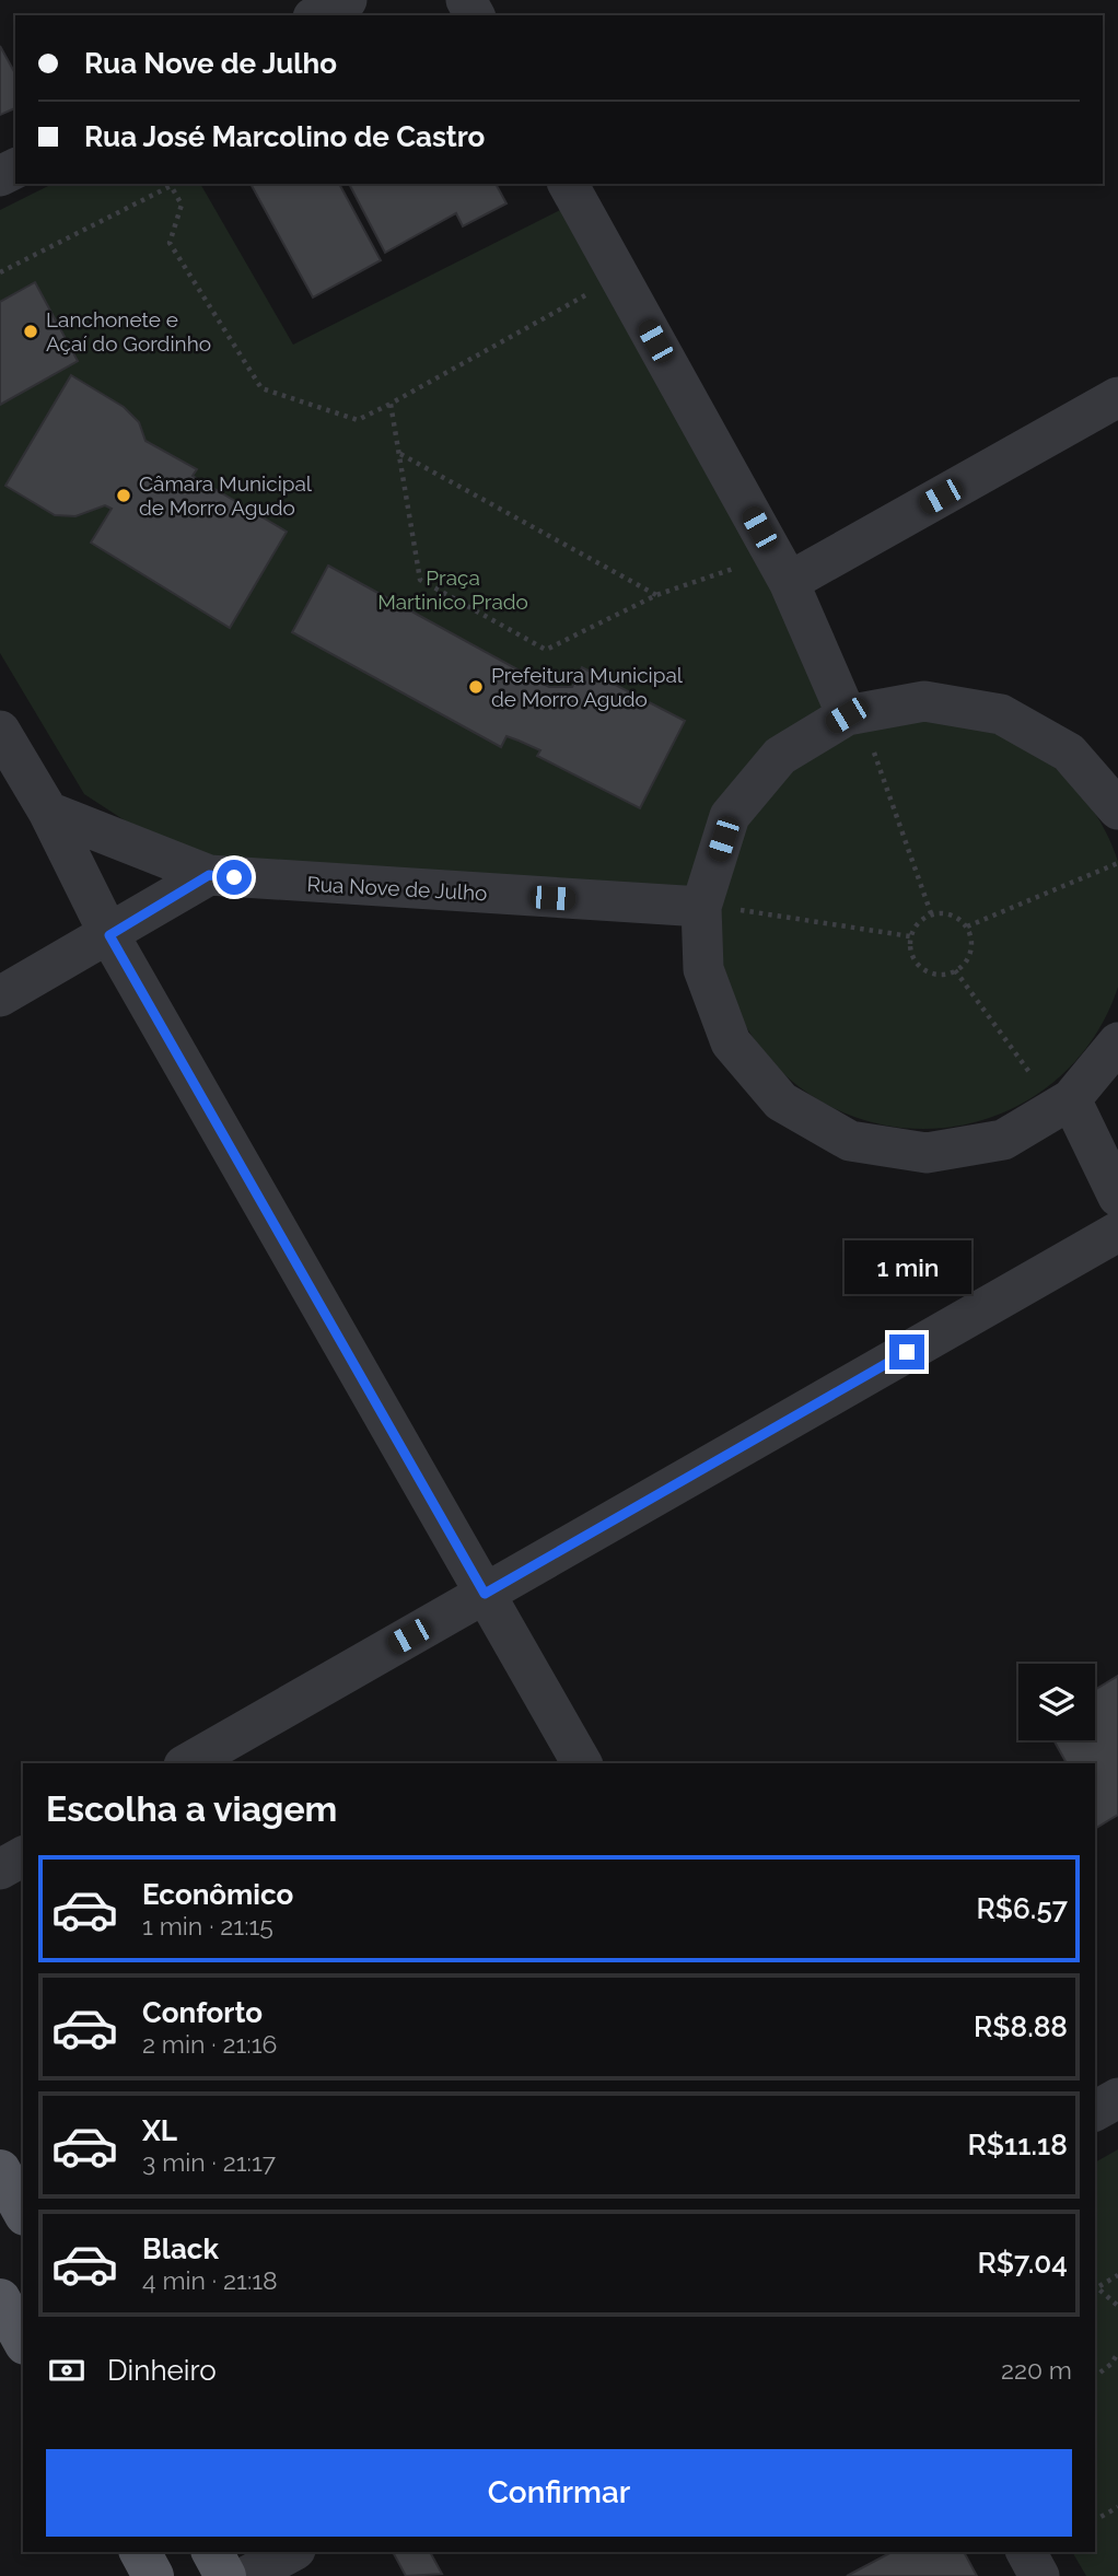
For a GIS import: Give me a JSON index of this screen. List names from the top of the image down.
{
  "streets": {
    "street": ["Rua Nove de Julho"]
  },
  "parks": ["Praça Martinico Prado"],
  "places": ["Lanchonete e Açaí do Gordinho", "Câmara Municipal de Morro Agudo", "Prefeitura Municipal de Morro Agudo"],
  "page": {
    "banner": ["Rua Nove de Julho", "Rua José Marcolino de Castro"],
    "bubble": "1 min",
    "heading": "Escolha a viagem",
    "list": [
      {
        "name": "Econômico",
        "note": "1 min · 21:15",
        "value": "R$6.57"
      },
      {
        "name": "Conforto",
        "note": "2 min · 21:16",
        "value": "R$8.88"
      },
      {
        "name": "XL",
        "note": "3 min · 21:17",
        "value": "R$11.18"
      },
      {
        "name": "Black",
        "note": "4 min · 21:18",
        "value": "R$7.04"
      }
    ],
    "pay": ["Dinheiro", "220 m"],
    "buttons": "Confirmar"
  }
}
